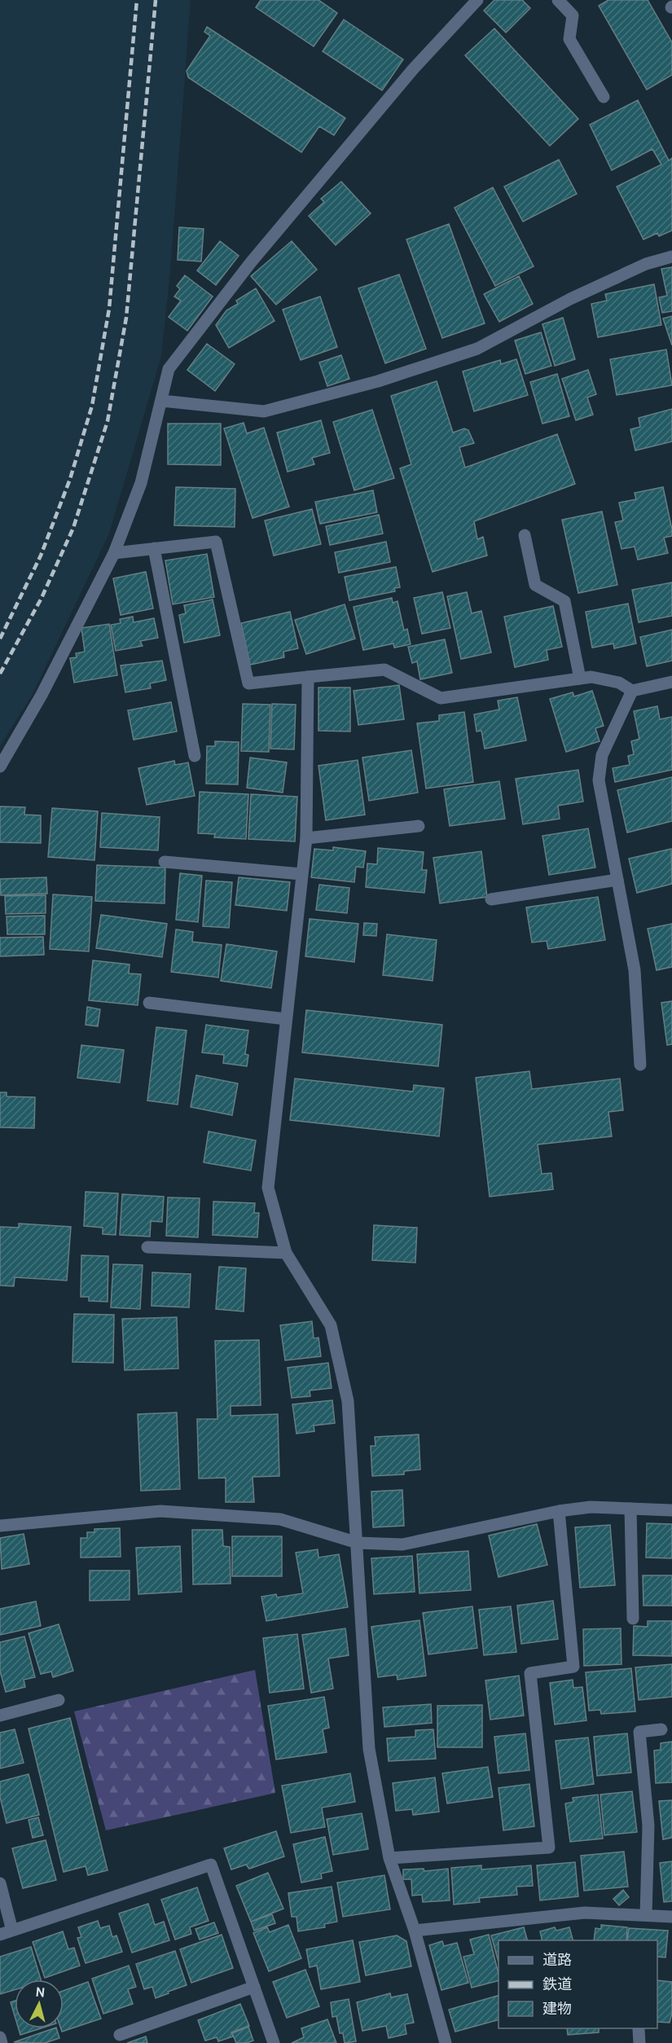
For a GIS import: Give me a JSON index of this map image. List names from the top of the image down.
{
  "legend": ["道路", "鉄道", "建物"],
  "north": "top"
}
